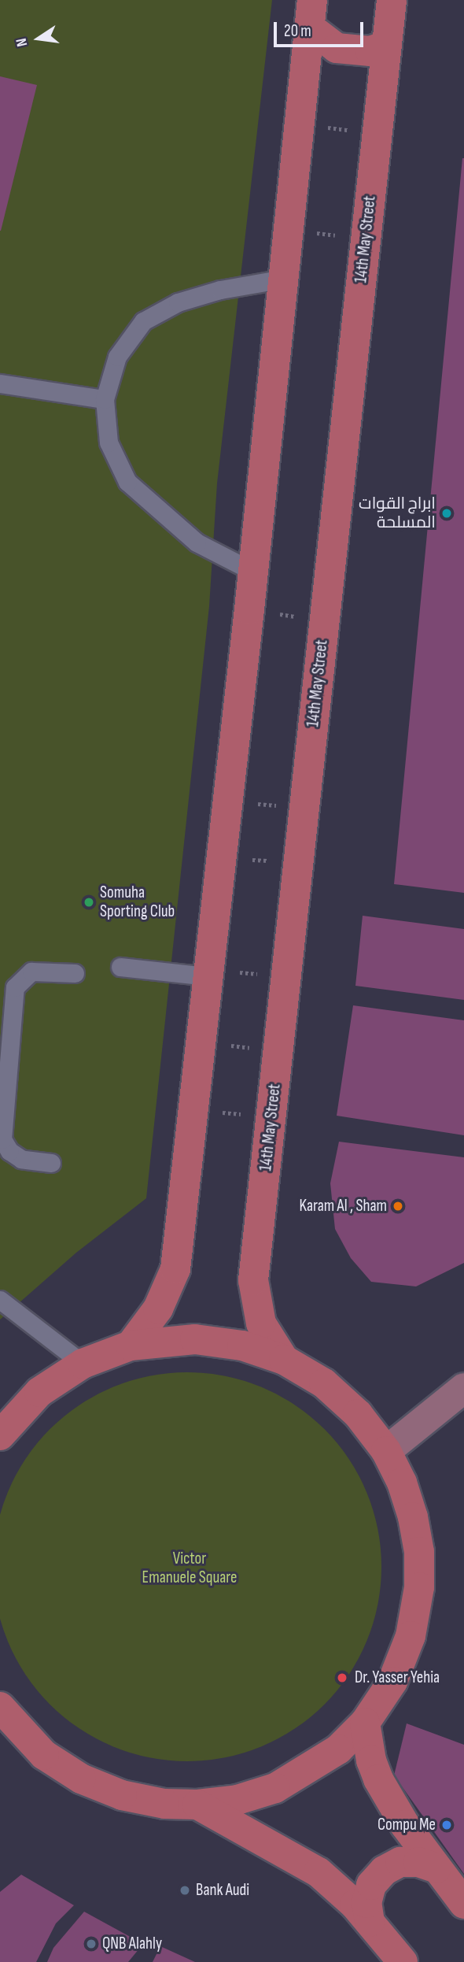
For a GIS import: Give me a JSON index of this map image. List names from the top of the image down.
{
  "streets": {
    "main road": ["14th May Street"]
  },
  "parks": ["Victor Emanuele Square"],
  "places": [
    "ابراج القوات المسلحة",
    "Somuha Sporting Club",
    "Karam Al , Sham",
    "Dr. Yasser Yehia",
    "Compu Me",
    "Bank Audi",
    "QNB Alahly"
  ],
  "scale_bar": "20 m",
  "north": "left"
}
